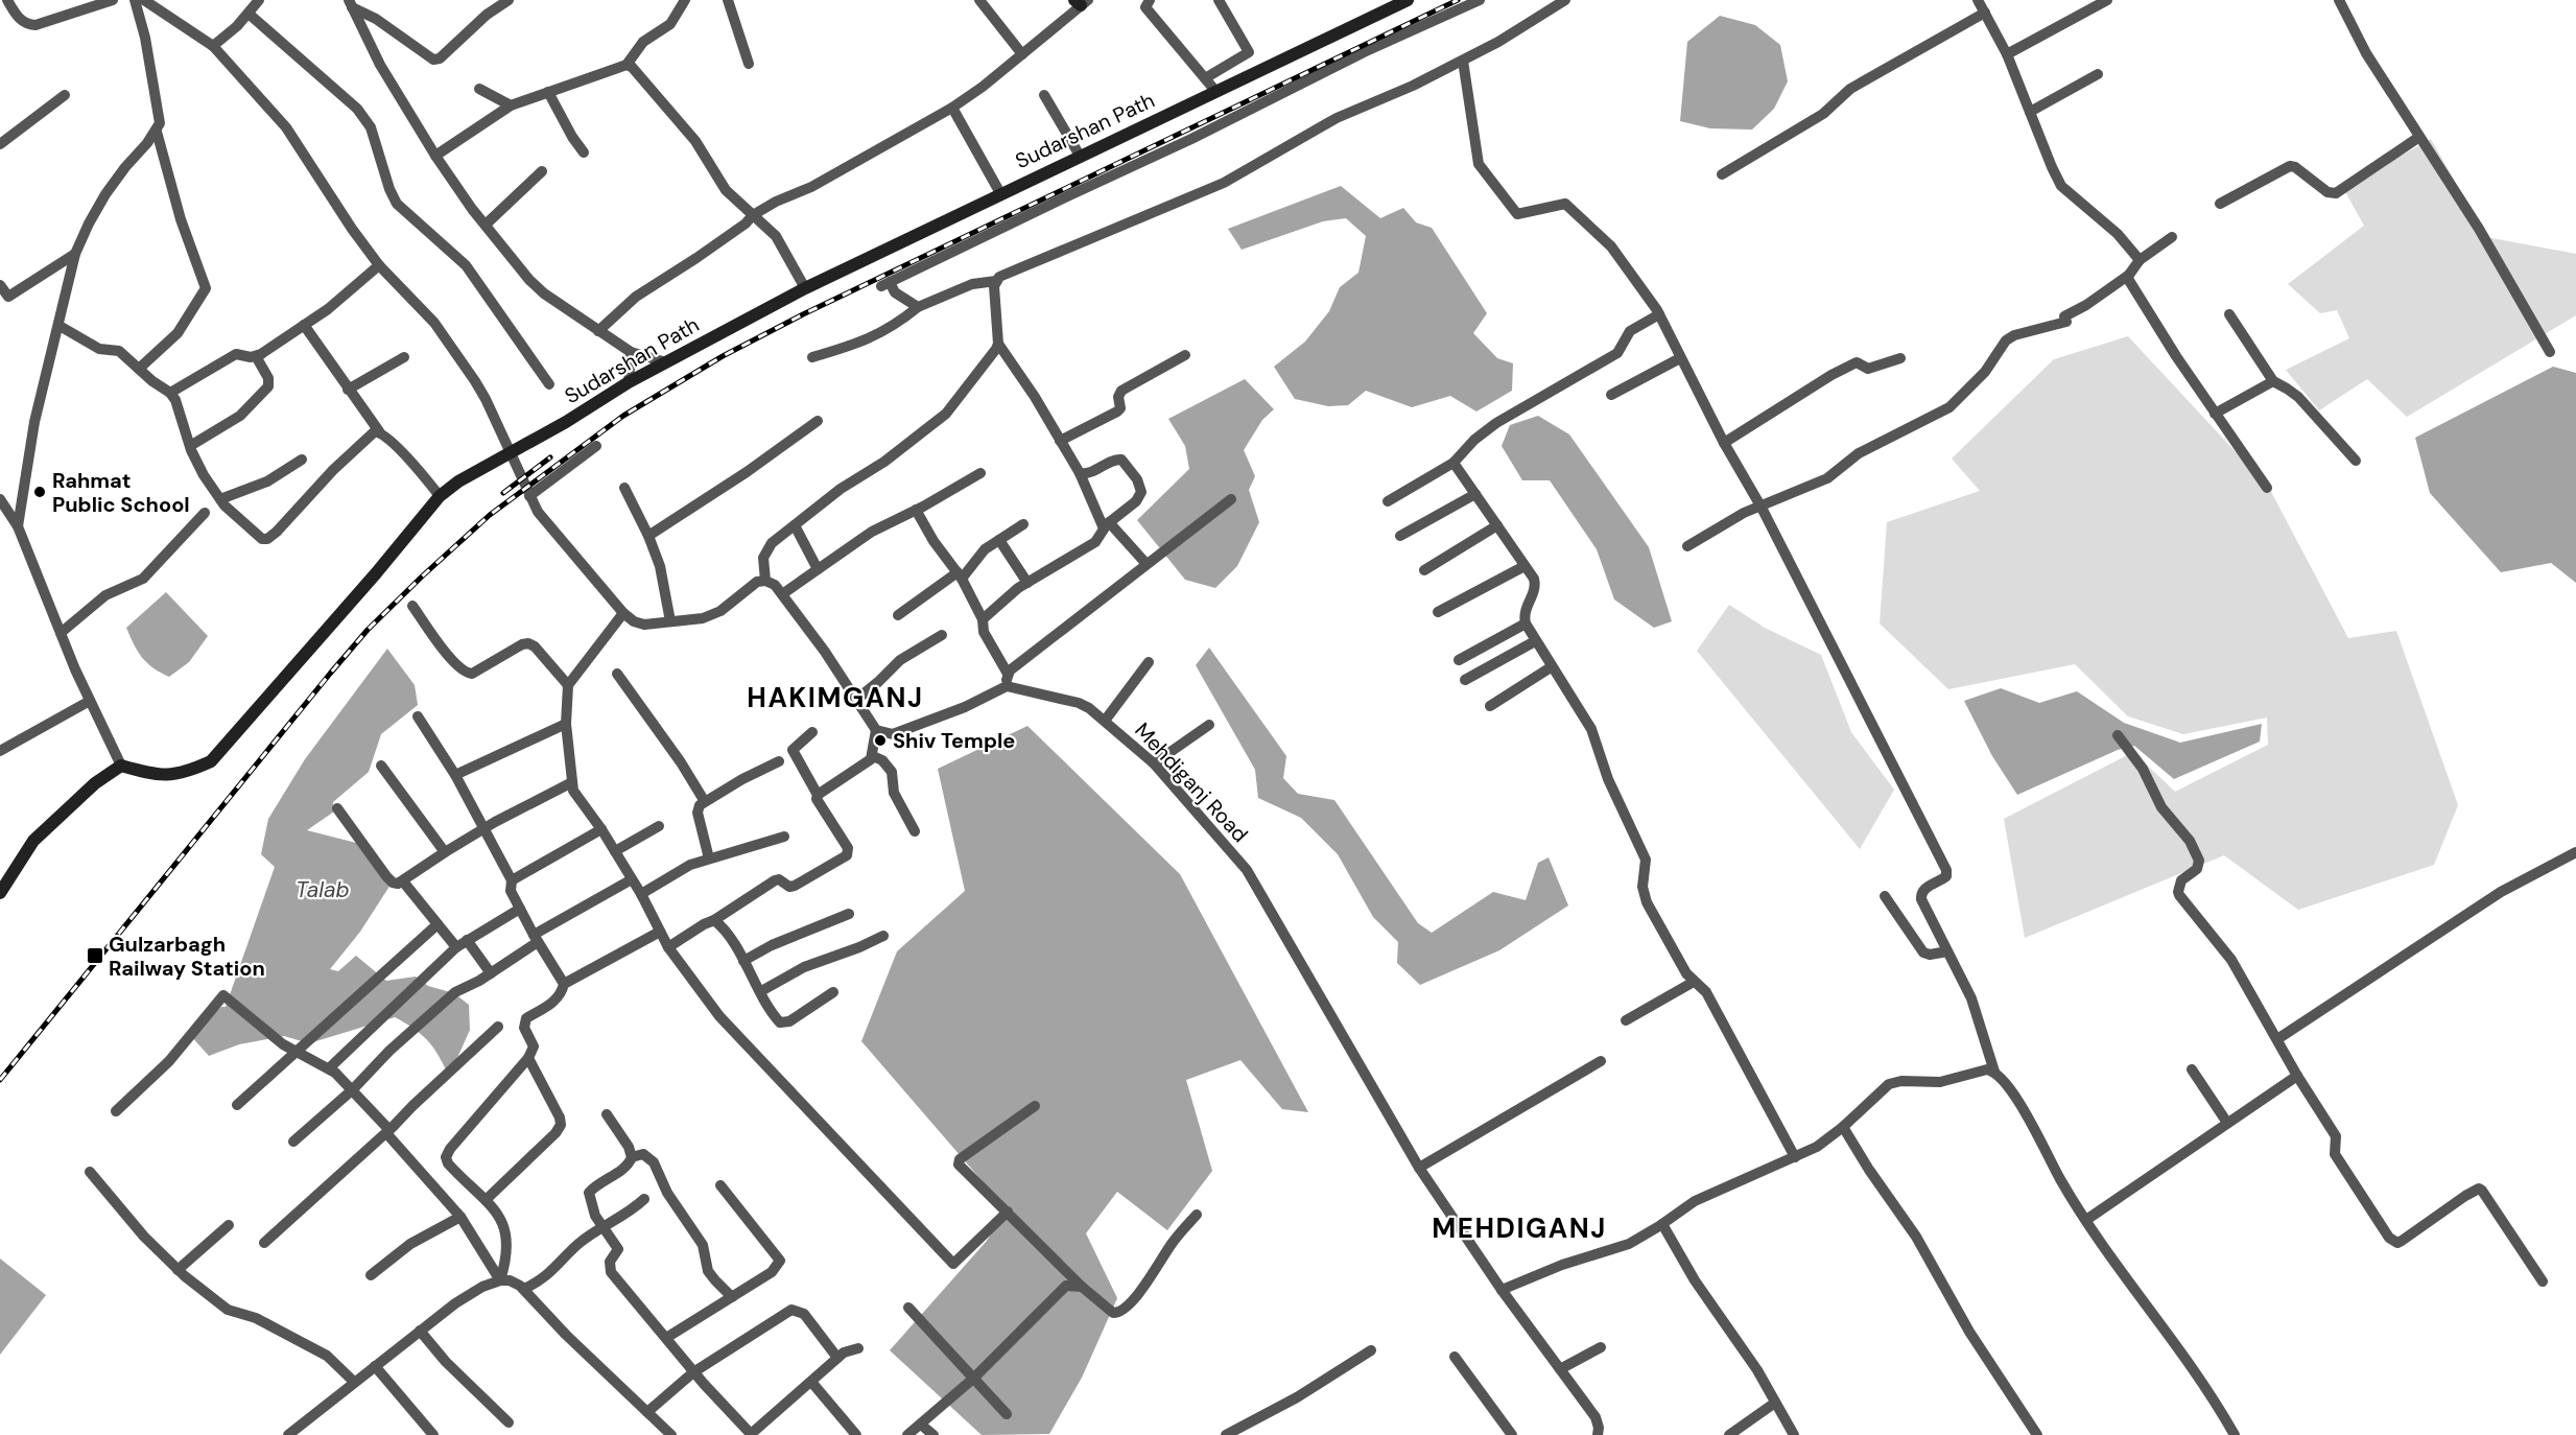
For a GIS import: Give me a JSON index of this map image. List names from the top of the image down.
{
  "streets": {
    "main road": ["Sudarshan Path"],
    "street": ["Mehdiganj Road"]
  },
  "districts": ["HAKIMGANJ", "MEHDIGANJ"],
  "water": ["Talab"],
  "places": {
    "other": ["Rahmat Public School", "Shiv Temple"],
    "transit": ["Gulzarbagh Railway Station"]
  }
}
